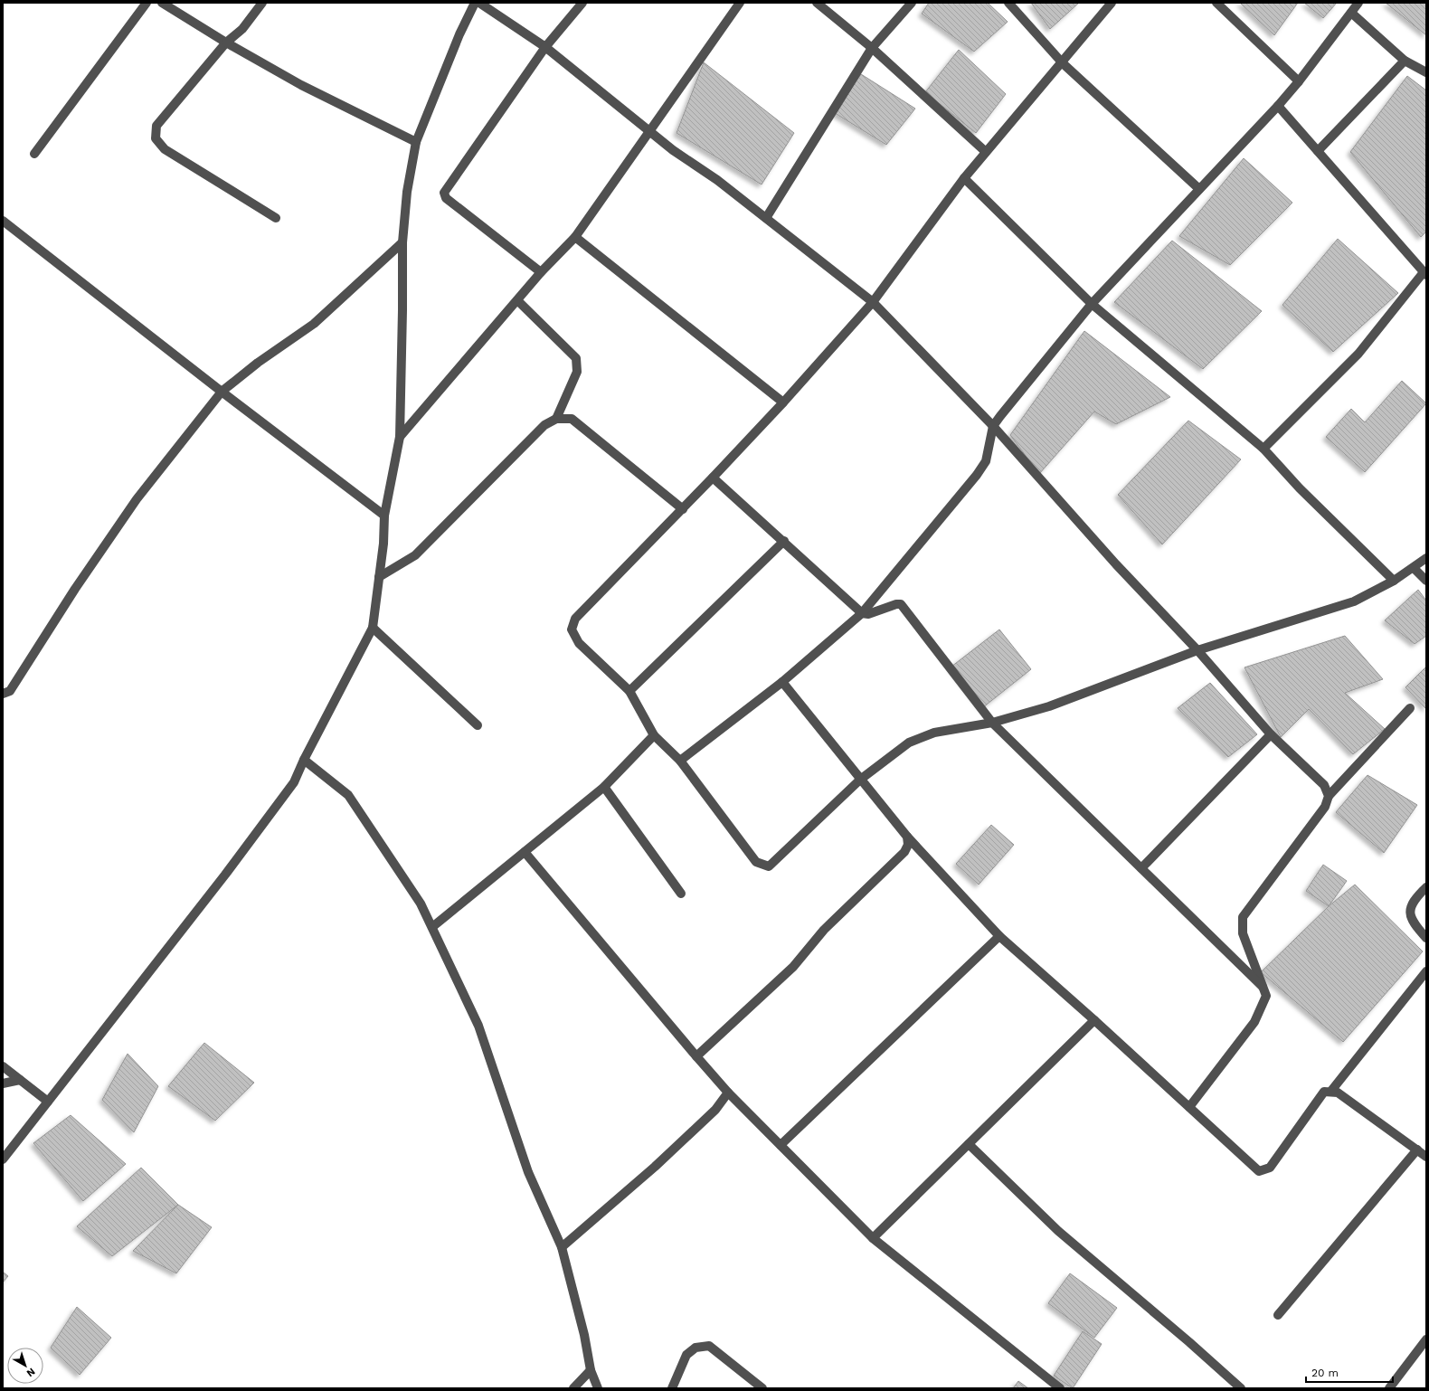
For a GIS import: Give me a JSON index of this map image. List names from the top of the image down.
{
  "scale_bar": "20 m",
  "north": "bottom right"
}
